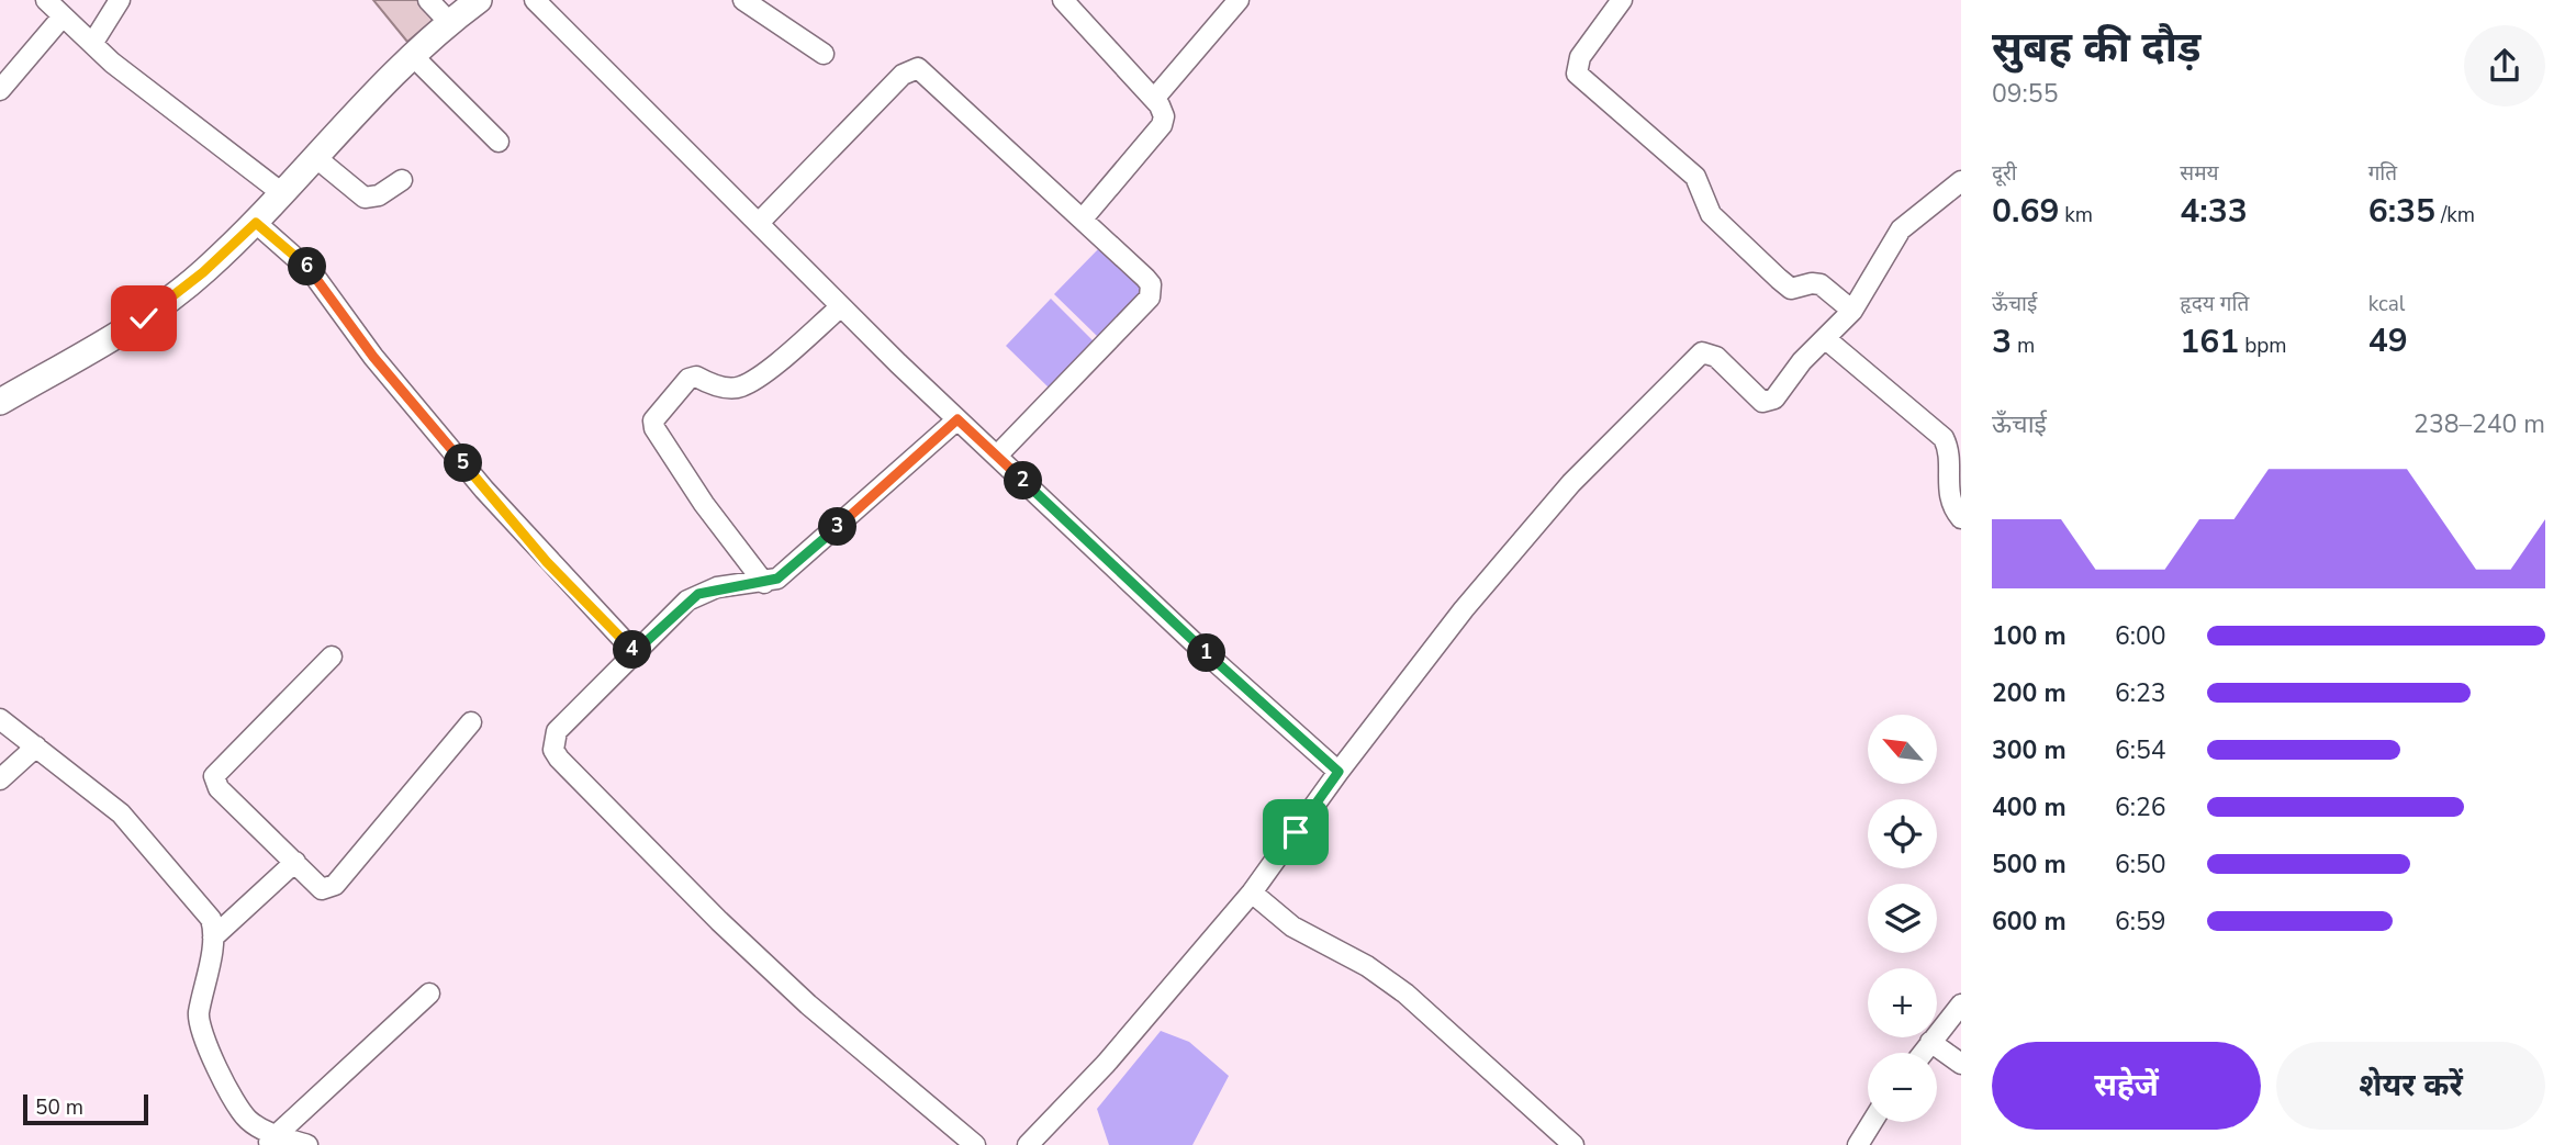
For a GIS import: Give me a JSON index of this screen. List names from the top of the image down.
{
  "scale_bar": "50 m",
  "north": "top left",
  "page": {
    "heading": ["सुबह की दौड़", "09:55"],
    "stats": [
      ["दूरी", "0.69 km"],
      ["समय", "4:33"],
      ["गति", "6:35 /km"],
      ["ऊँचाई", "3 m"],
      ["हृदय गति", "161 bpm"],
      ["kcal", "49"]
    ],
    "pins": [
      "6",
      "5",
      "2",
      "3",
      "4",
      "1"
    ],
    "chart": ["ऊँचाई", "238–240 m"],
    "list": [
      {
        "name": "100 m",
        "note": "6:00"
      },
      {
        "name": "200 m",
        "note": "6:23"
      },
      {
        "name": "300 m",
        "note": "6:54"
      },
      {
        "name": "400 m",
        "note": "6:26"
      },
      {
        "name": "500 m",
        "note": "6:50"
      },
      {
        "name": "600 m",
        "note": "6:59"
      }
    ],
    "map_buttons": ["+", "−"],
    "buttons": ["सहेजें", "शेयर करें"],
    "scale": "50 m"
  }
}
